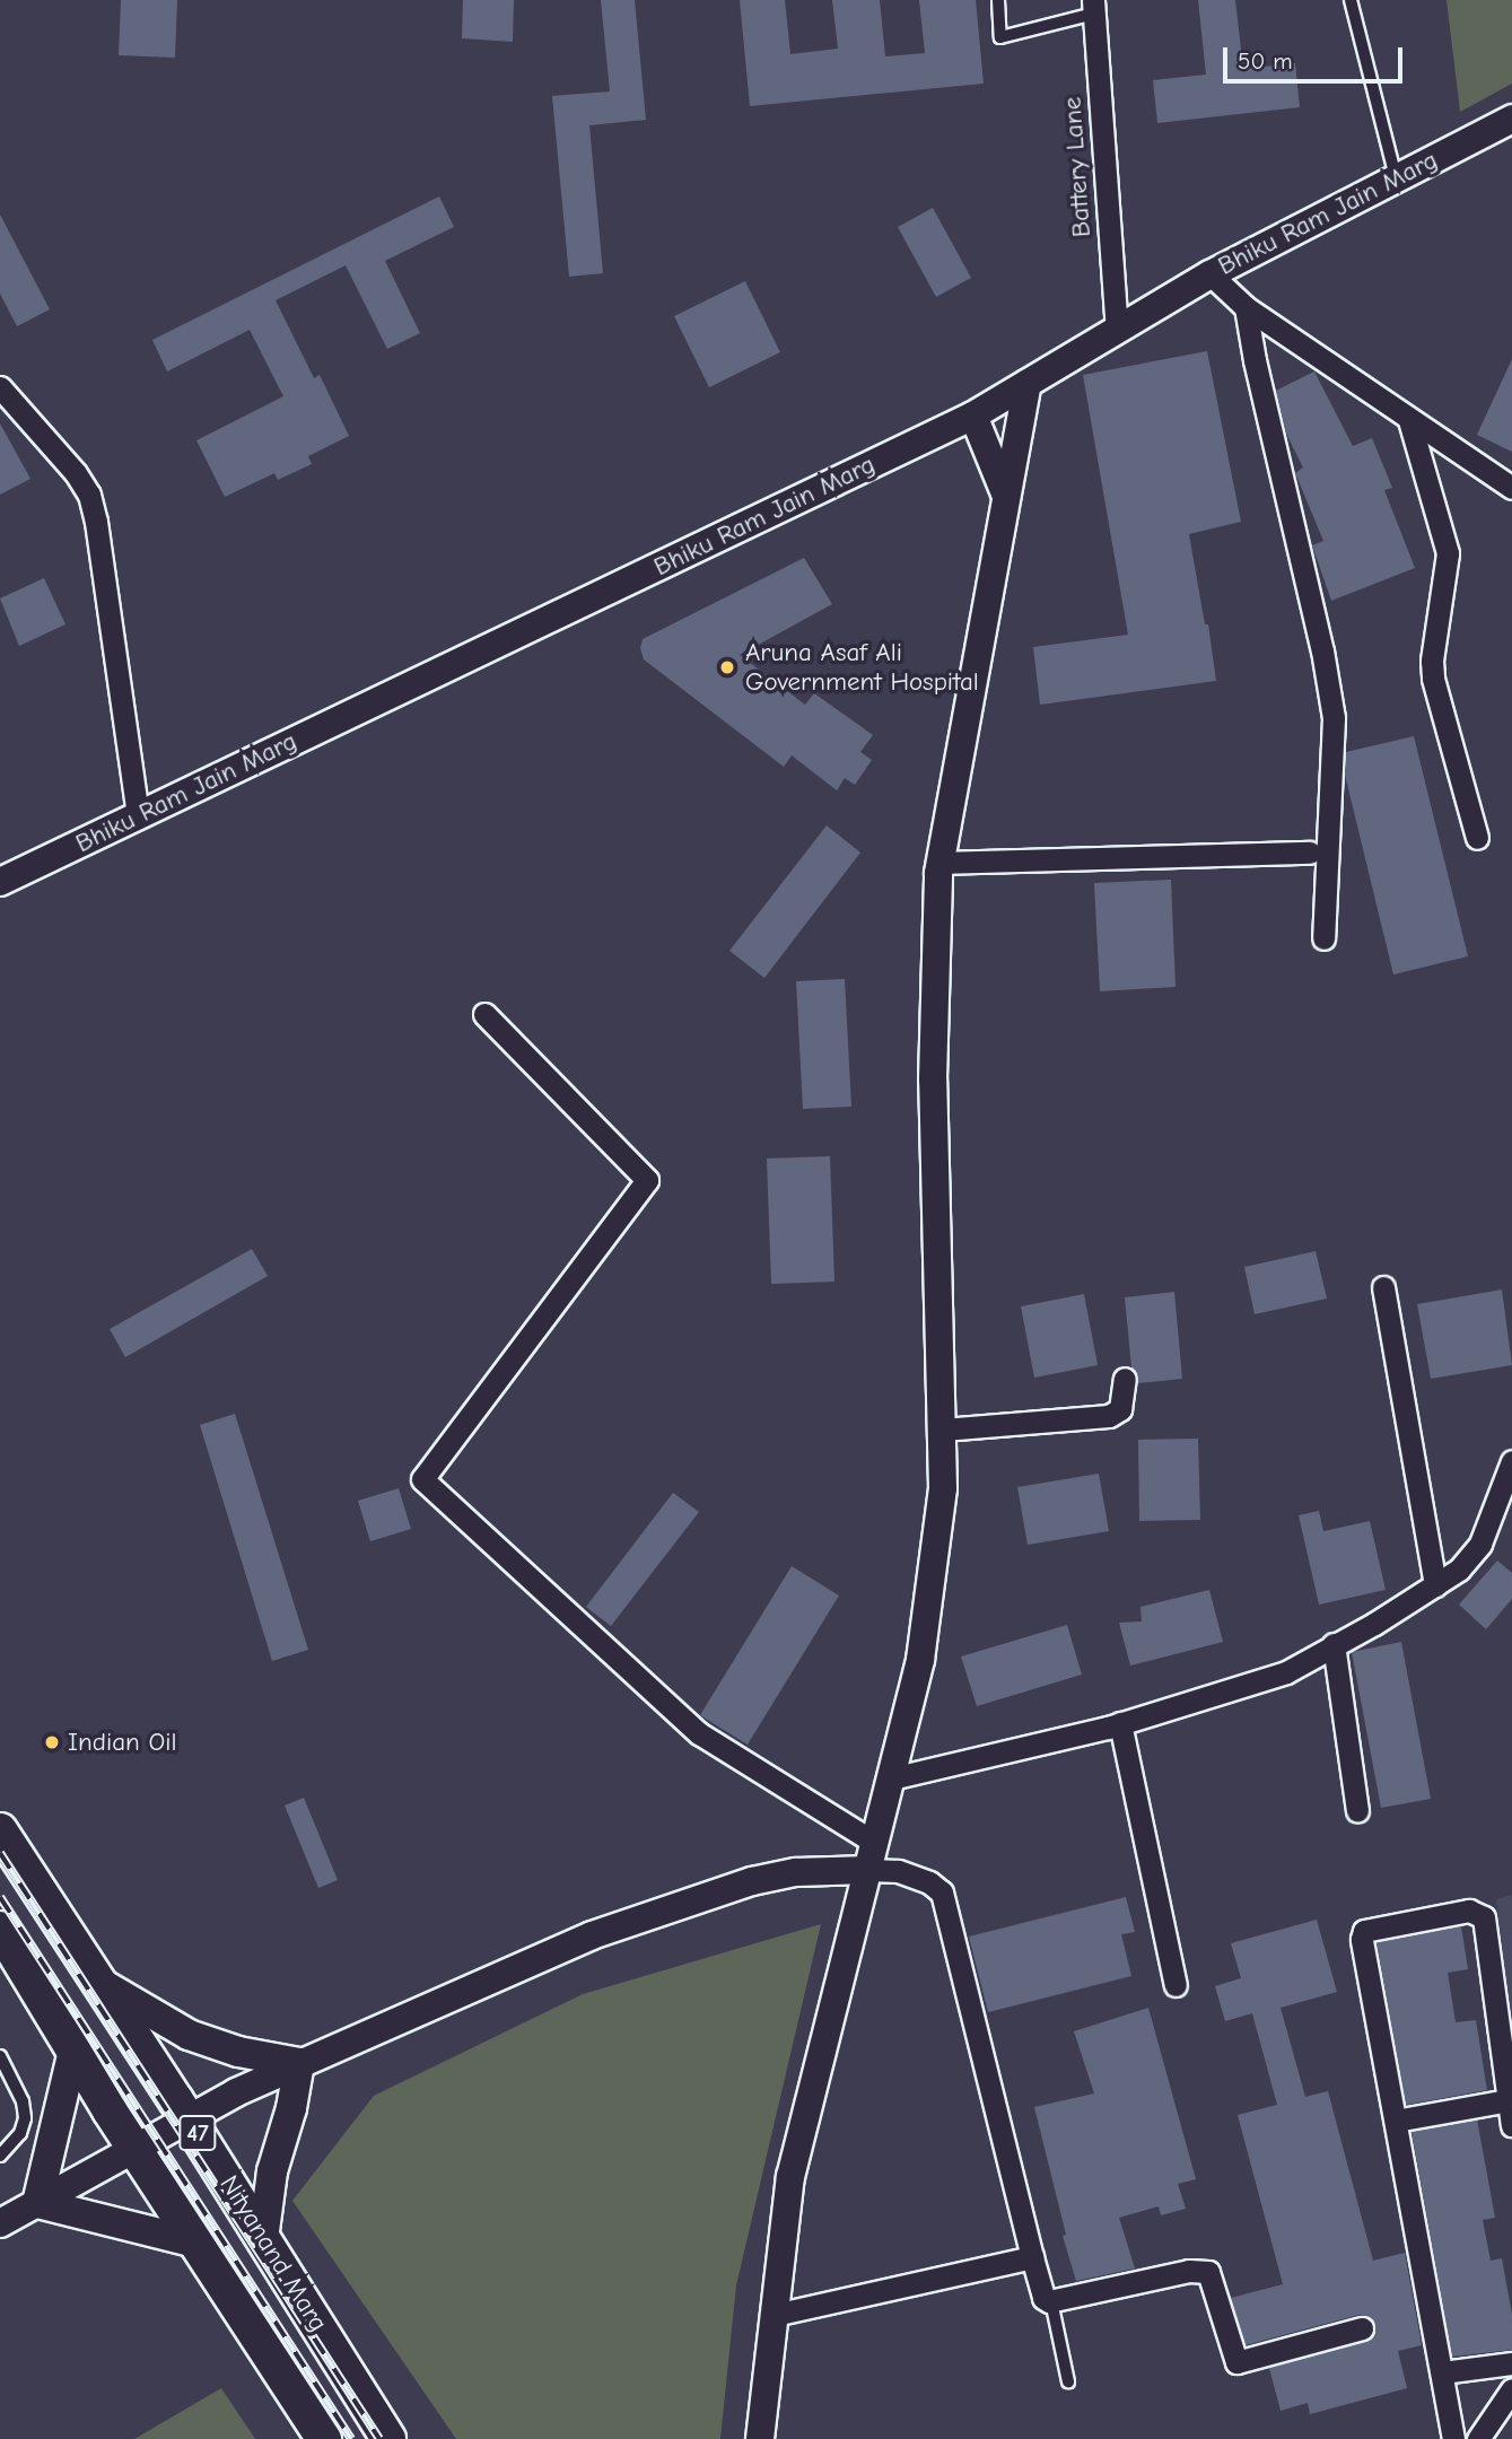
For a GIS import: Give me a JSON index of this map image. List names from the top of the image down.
{
  "streets": {
    "main road": ["47", "Nityanand Marg"],
    "street": ["Battery Lane", "Bhiku Ram Jain Marg"]
  },
  "crossings": [
    ["Battery Lane", "Bhiku Ram Jain Marg"]
  ],
  "places": ["Aruna Asaf Ali Government Hospital", "Indian Oil"],
  "scale_bar": "50 m"
}
